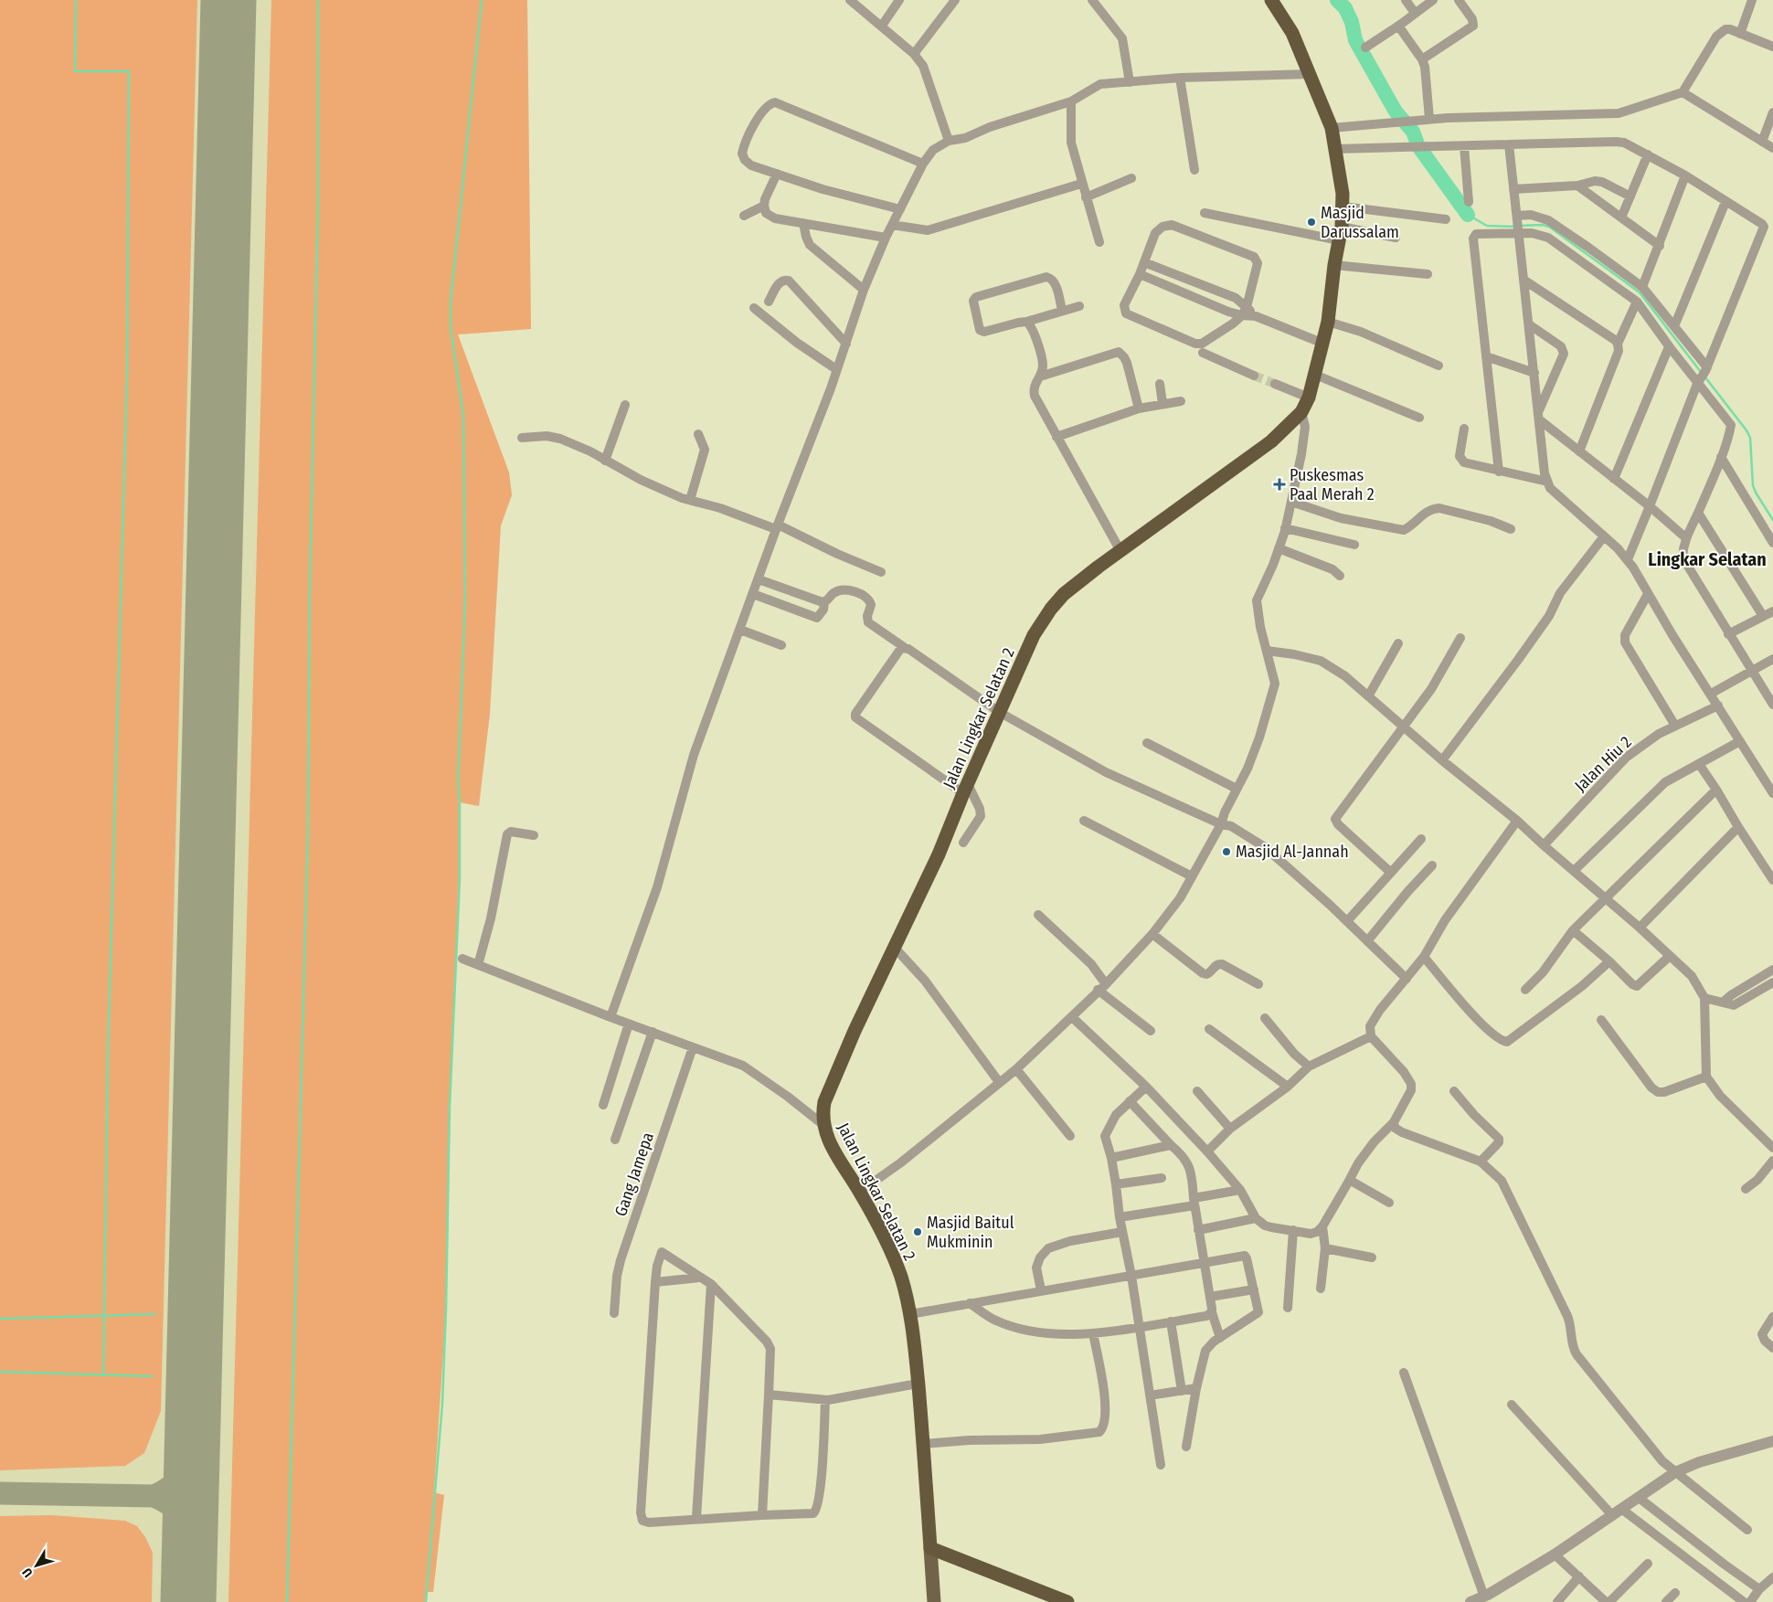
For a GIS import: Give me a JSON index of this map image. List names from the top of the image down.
{
  "streets": {
    "highway": ["Jalan Lingkar Selatan 2"],
    "street": ["Jalan Hiu 2", "Gang Jamepa"]
  },
  "districts": ["Lingkar Selatan"],
  "places": {
    "other": ["Masjid Darussalam", "Masjid Al-Jannah", "Masjid Baitul Mukminin"],
    "health": ["Puskesmas Paal Merah 2"]
  },
  "north": "bottom left"
}
